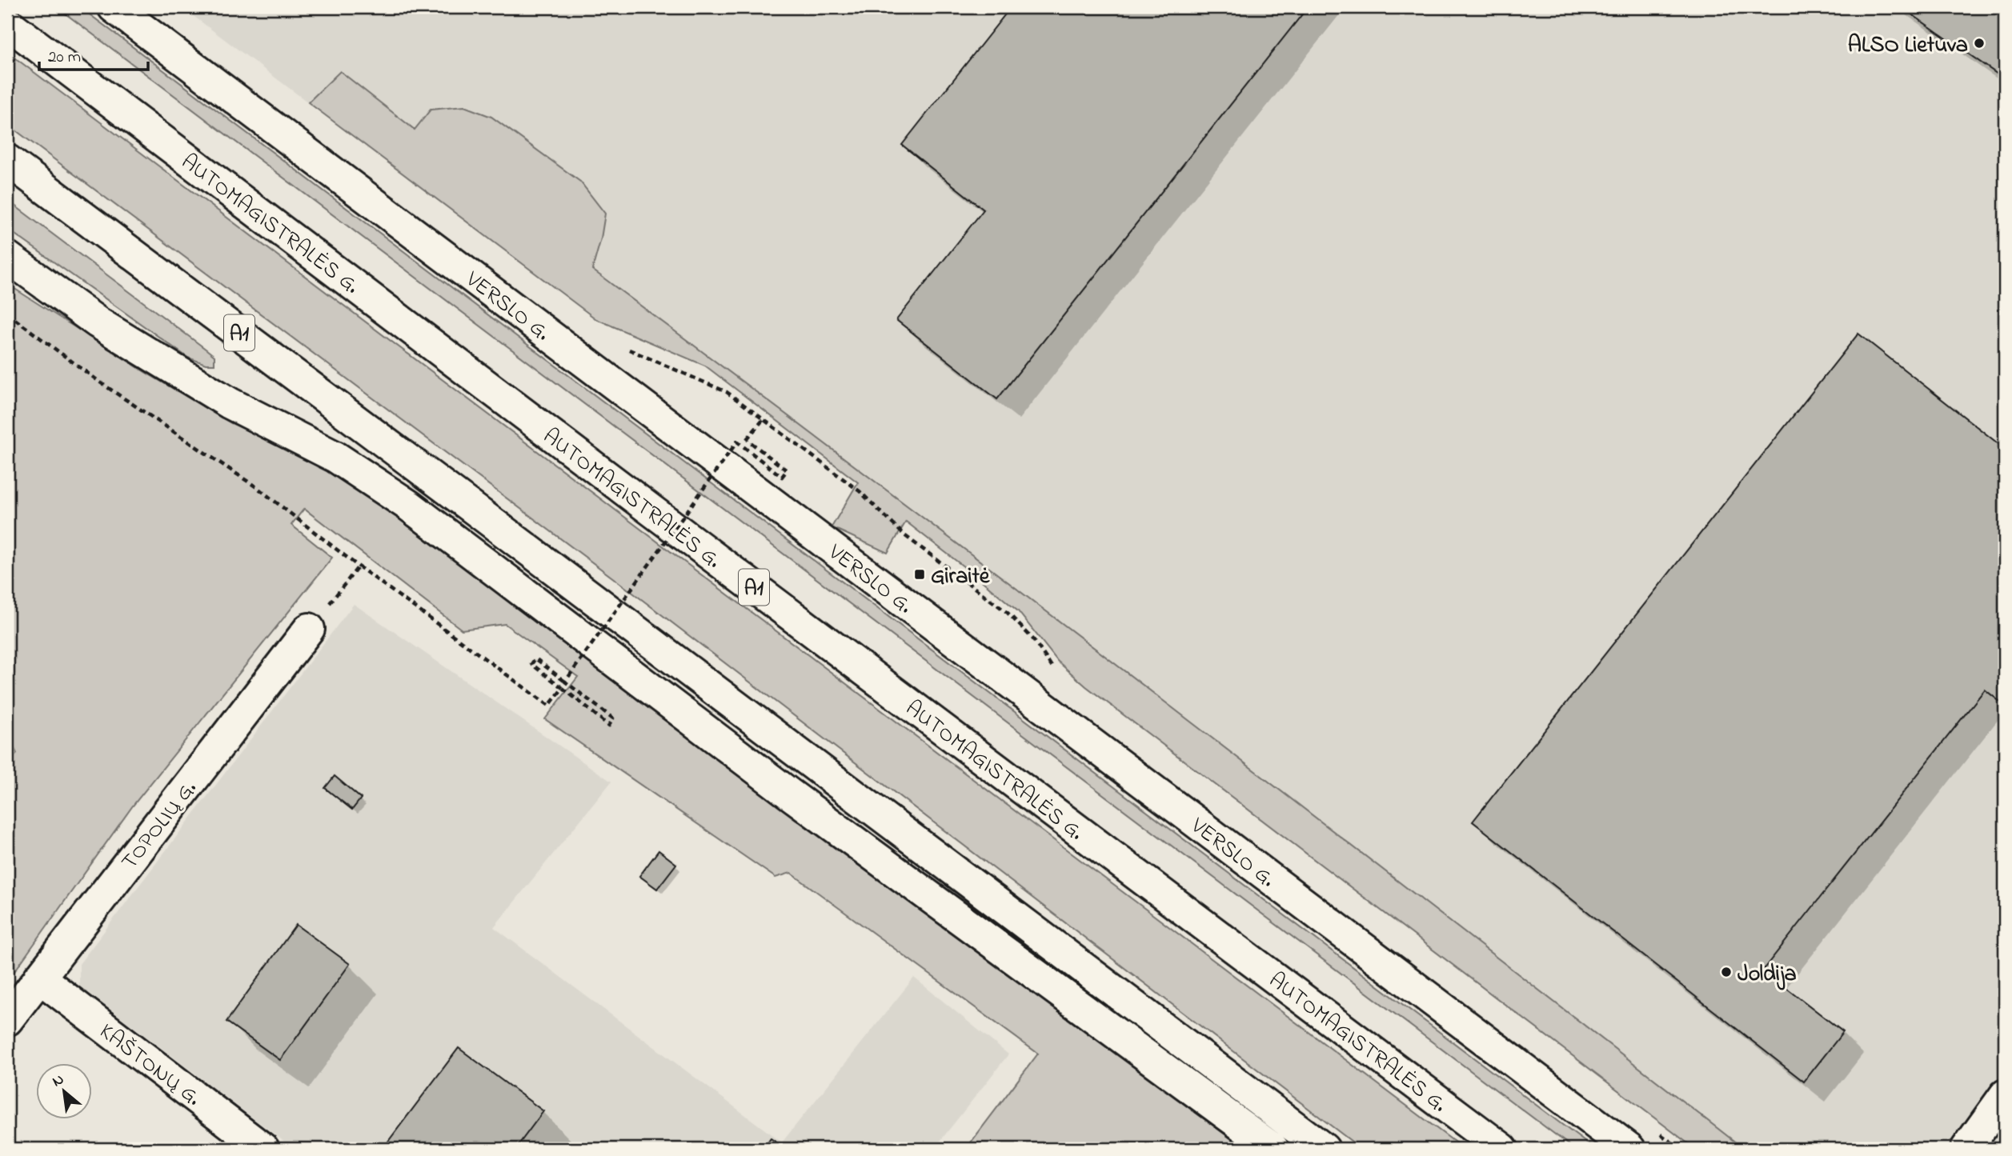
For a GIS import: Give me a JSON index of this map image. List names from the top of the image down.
{
  "streets": {
    "main road": [
      "AUTOMAGISTRALĖS G.",
      "VERSLO G.",
      "A1",
      "TOPOLIŲ G.",
      "KAŠTONŲ G."
    ]
  },
  "crossings": [
    ["TOPOLIŲ G.", "KAŠTONŲ G."]
  ],
  "places": {
    "other": ["ALSO Lietuva", "Joldija"],
    "transit": ["Giraitė"]
  },
  "scale_bar": "20 m",
  "north": "top left"
}
